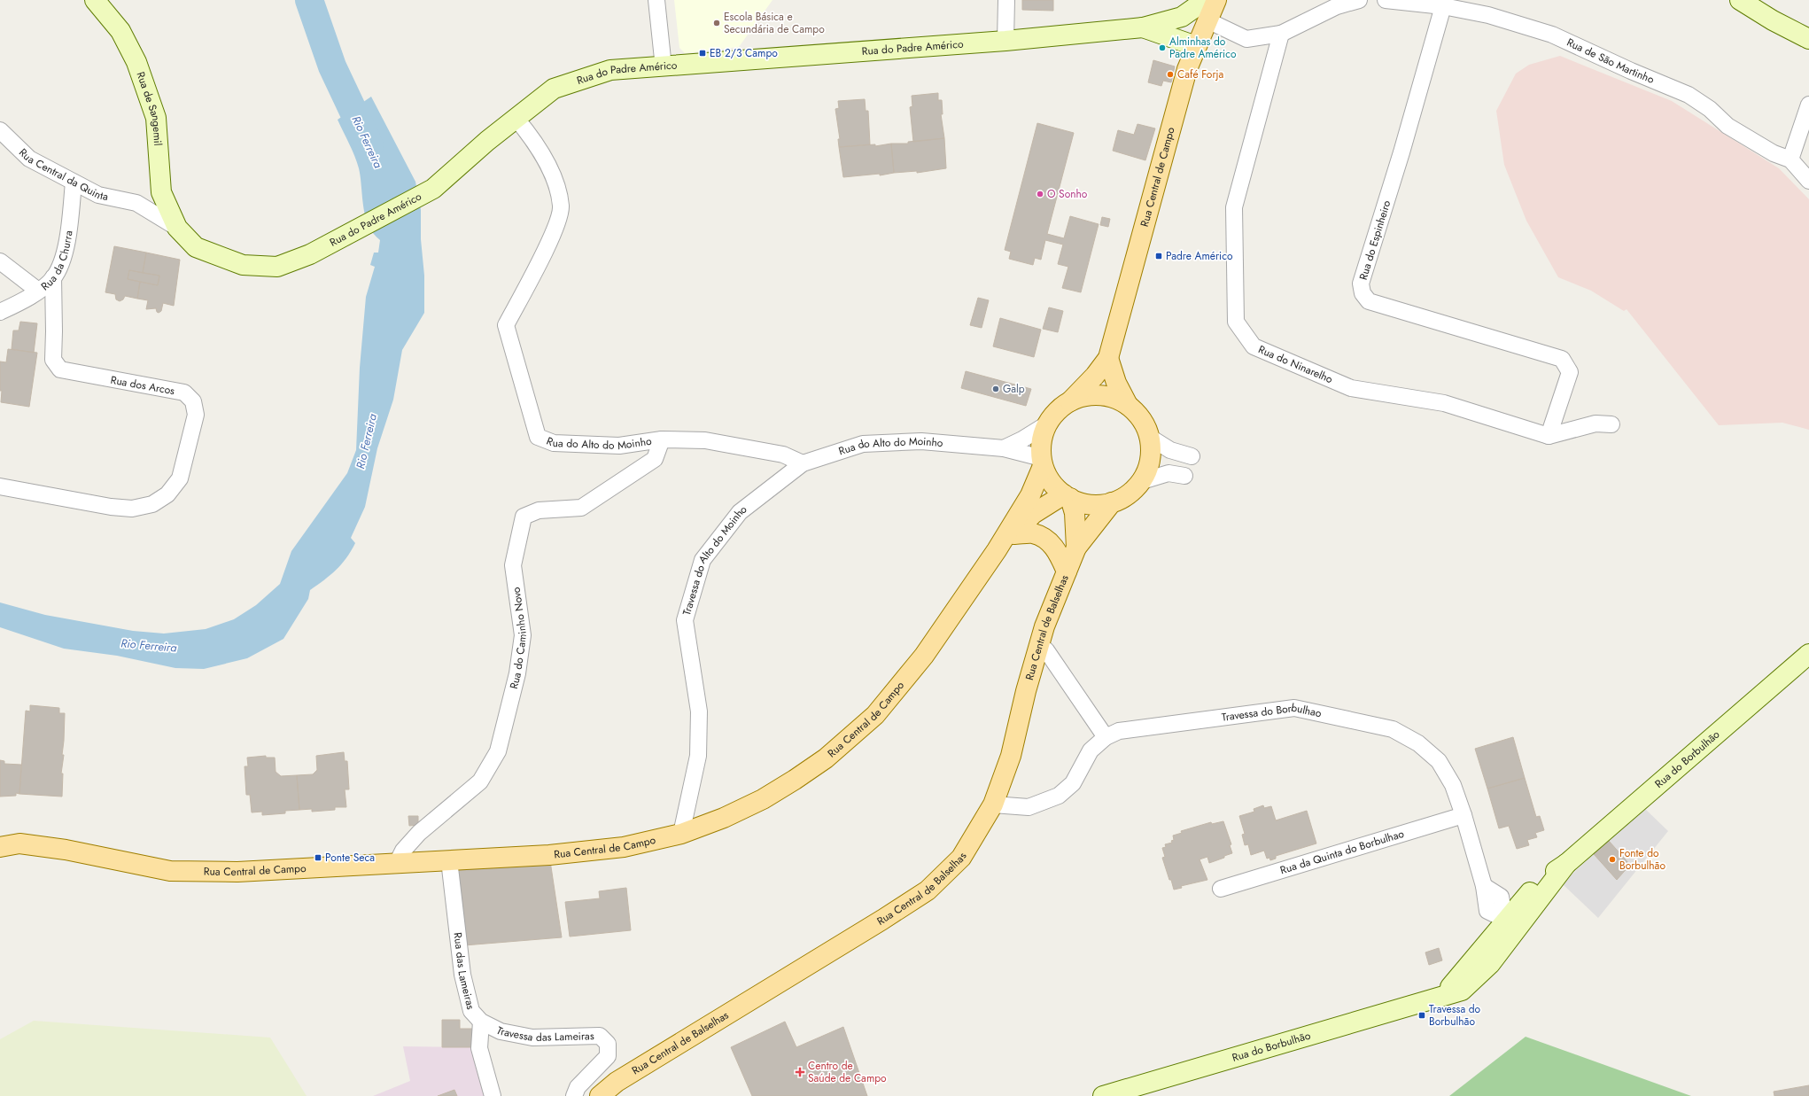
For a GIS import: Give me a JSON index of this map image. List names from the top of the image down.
{
  "streets": {
    "main road": ["Rua Central de Campo", "Rua Central de Balselhas"],
    "street": [
      "Rua do Padre Américo",
      "Rua de São Martinho",
      "Rua de Sangemil",
      "Rua Central da Quinta",
      "Rua do Espinheiro",
      "Rua da Churra",
      "Rua do Ninarelho",
      "Rua dos Arcos",
      "Rua do Alto do Moinho",
      "Travessa do Alto do Moinho",
      "Rua do Caminho Novo",
      "Travessa do Borbulhao",
      "Rua do Borbulhão",
      "Rua da Quinta do Borbulhao",
      "Rua das Lameiras",
      "Travessa das Lameiras"
    ]
  },
  "crossings": [
    ["Rua do Padre Américo", "Rua de Sangemil"],
    ["Rua do Padre Américo", "Rua Central da Quinta"],
    ["Rua do Padre Américo", "Rua Central de Campo"],
    ["Rua do Padre Américo", "Rua do Alto do Moinho"],
    ["Rua de São Martinho", "Rua do Espinheiro"],
    ["Rua de Sangemil", "Rua Central da Quinta"],
    ["Rua Central da Quinta", "Rua da Churra"],
    ["Rua Central de Campo", "Rua do Alto do Moinho"],
    ["Rua Central de Campo", "Travessa do Alto do Moinho"],
    ["Rua Central de Campo", "Rua Central de Balselhas"],
    ["Rua Central de Campo", "Rua do Caminho Novo"],
    ["Rua Central de Campo", "Rua das Lameiras"],
    ["Rua do Espinheiro", "Rua do Ninarelho"],
    ["Rua da Churra", "Rua dos Arcos"],
    ["Rua do Alto do Moinho", "Travessa do Alto do Moinho"],
    ["Rua do Alto do Moinho", "Rua Central de Balselhas"],
    ["Rua do Alto do Moinho", "Rua do Caminho Novo"],
    ["Rua Central de Balselhas", "Travessa do Borbulhao"],
    ["Travessa do Borbulhao", "Rua do Borbulhão"],
    ["Travessa do Borbulhao", "Rua da Quinta do Borbulhao"],
    ["Rua das Lameiras", "Travessa das Lameiras"]
  ],
  "water": ["Rio Ferreira"],
  "places": {
    "other": [
      "Escola Básica e Secundária de Campo",
      "Alminhas do Padre Américo",
      "Café Forja",
      "O Sonho",
      "Galp",
      "Fonte do Borbulhão"
    ],
    "transit": [
      "EB 2/3 Campo",
      "Padre Américo",
      "Ponte Seca",
      "Travessa do Borbulhão"
    ],
    "health": ["Centro de Saúde de Campo"]
  }
}
